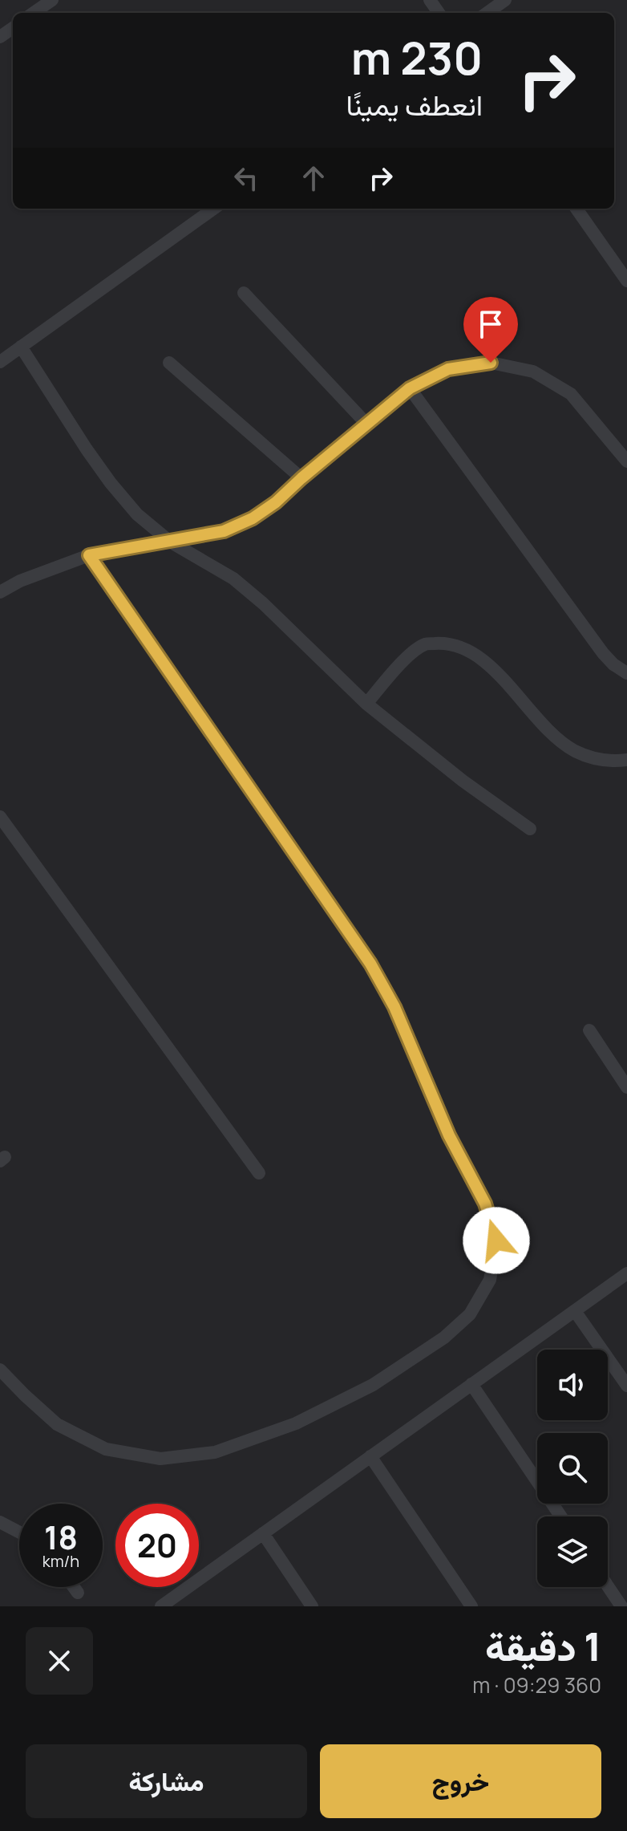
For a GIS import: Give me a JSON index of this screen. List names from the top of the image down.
{
  "page": {
    "turn": ["230 m", "انعطف يمينًا"],
    "speed": "18 km/h",
    "limit": "20",
    "heading": ["1 دقيقة", "360 m · 09:29"],
    "buttons": ["خروج", "مشاركة"]
  }
}
